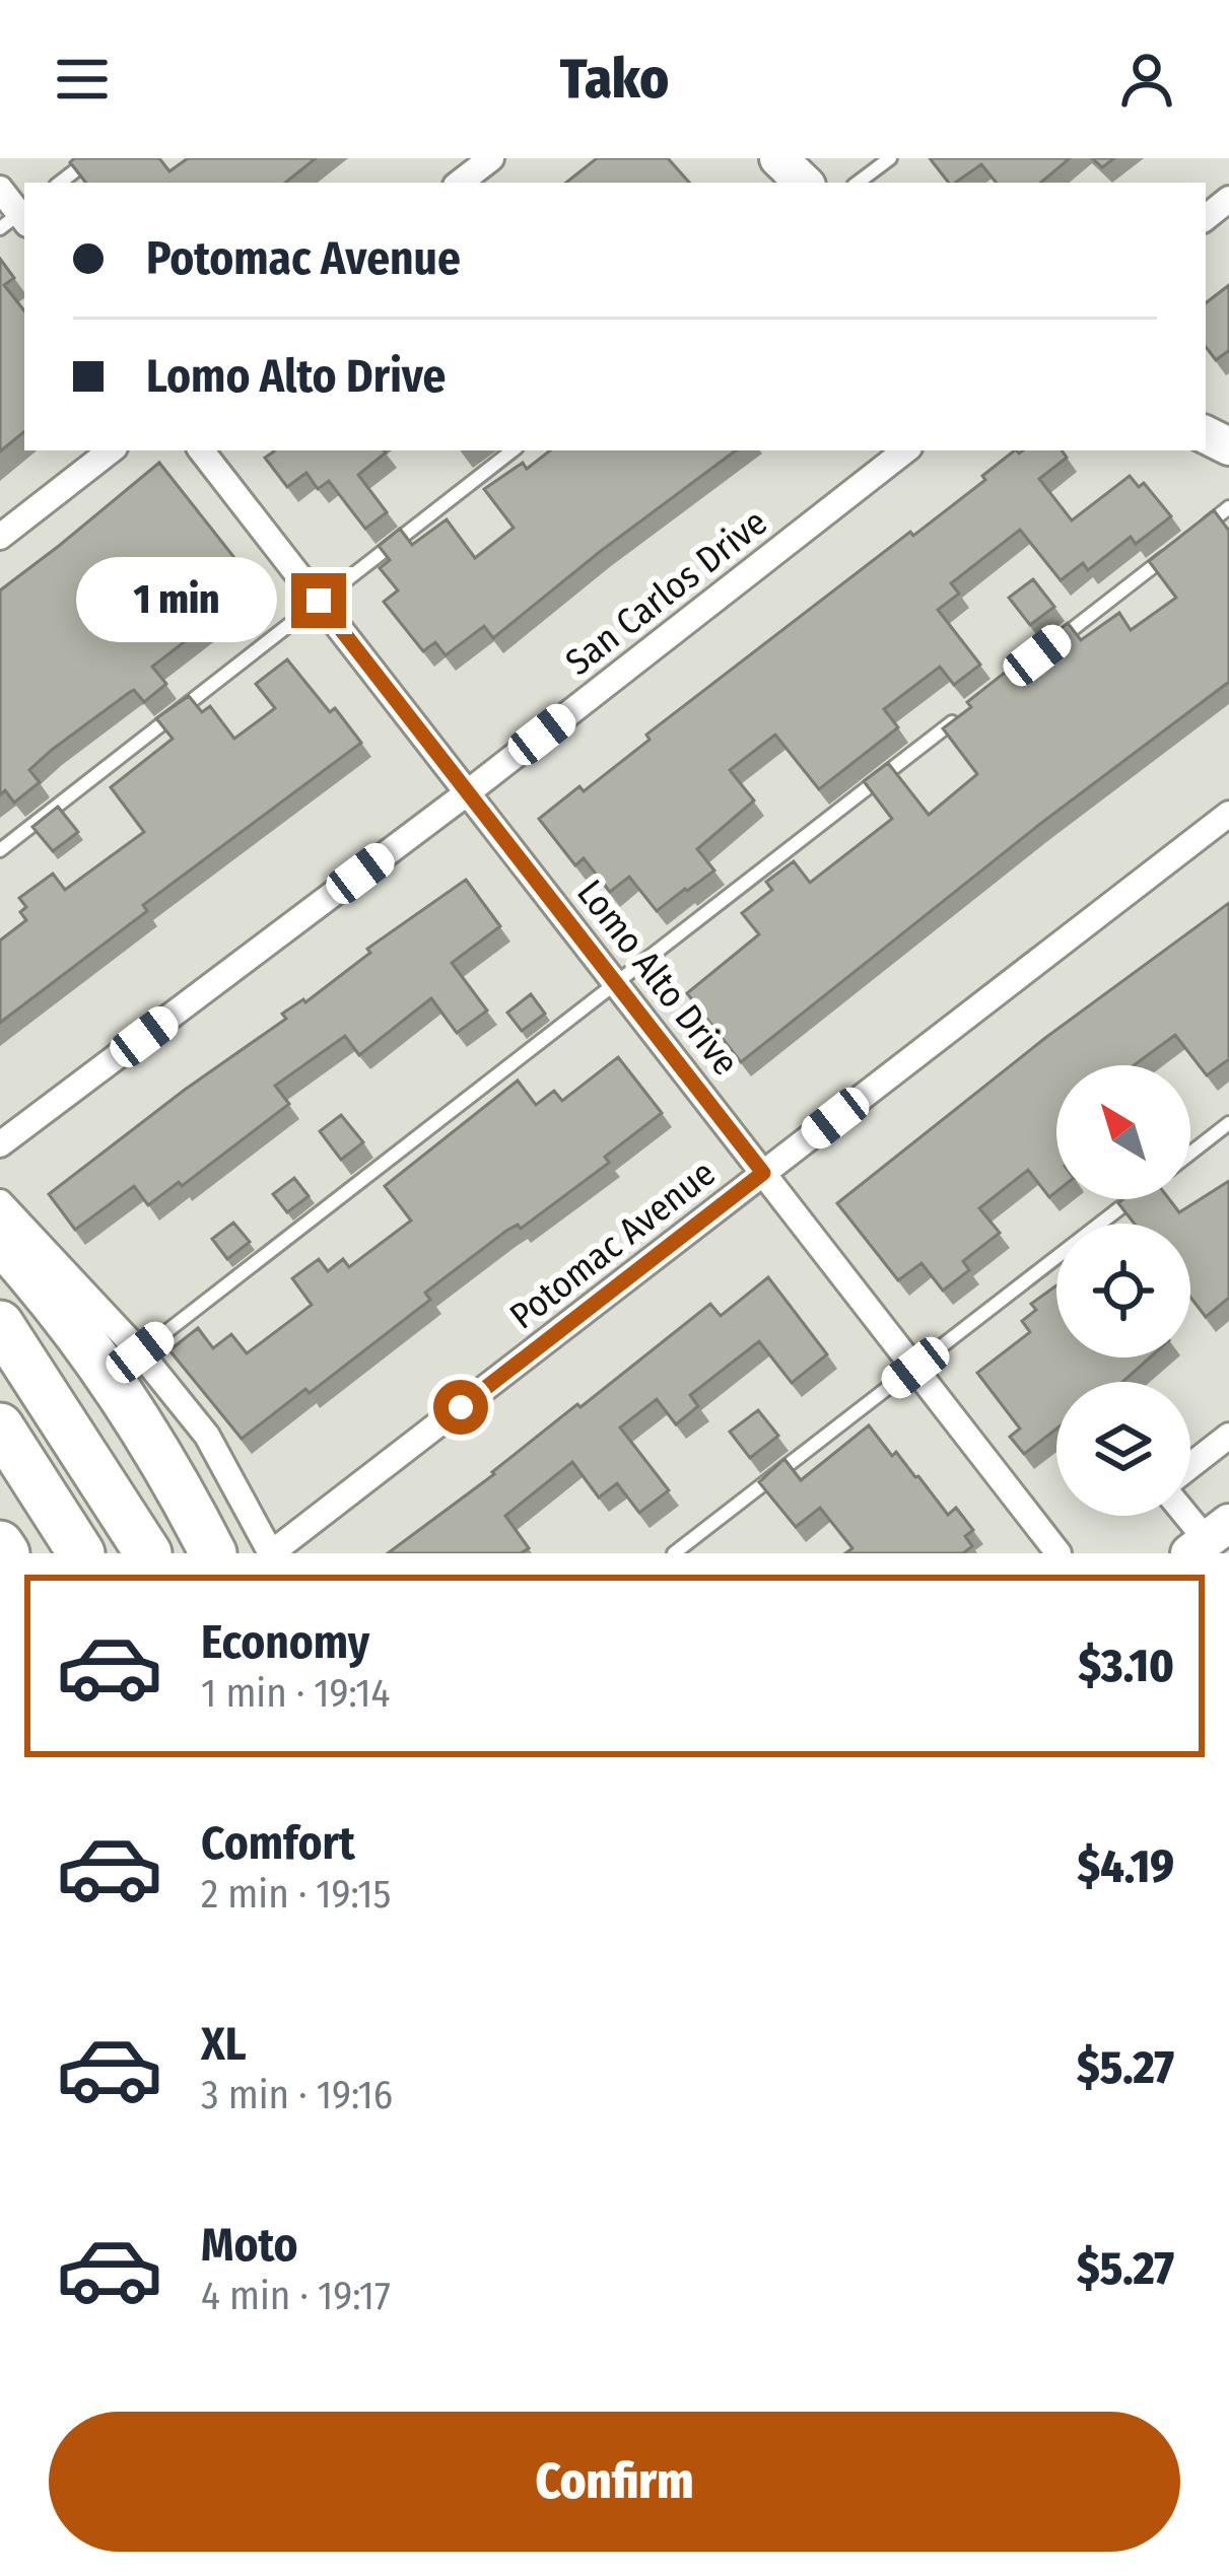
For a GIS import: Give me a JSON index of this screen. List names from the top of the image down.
{
  "streets": {
    "street": ["San Carlos Drive", "Lomo Alto Drive", "Potomac Avenue"]
  },
  "crossings": [
    ["San Carlos Drive", "Lomo Alto Drive"],
    ["Lomo Alto Drive", "Potomac Avenue"]
  ],
  "north": "top left",
  "page": {
    "header": "Tako",
    "banner": ["Potomac Avenue", "Lomo Alto Drive"],
    "bubble": "1 min",
    "list": [
      {
        "name": "Economy",
        "note": "1 min · 19:14",
        "value": "$3.10"
      },
      {
        "name": "Comfort",
        "note": "2 min · 19:15",
        "value": "$4.19"
      },
      {
        "name": "XL",
        "note": "3 min · 19:16",
        "value": "$5.27"
      },
      {
        "name": "Moto",
        "note": "4 min · 19:17",
        "value": "$5.27"
      }
    ],
    "buttons": "Confirm"
  }
}
